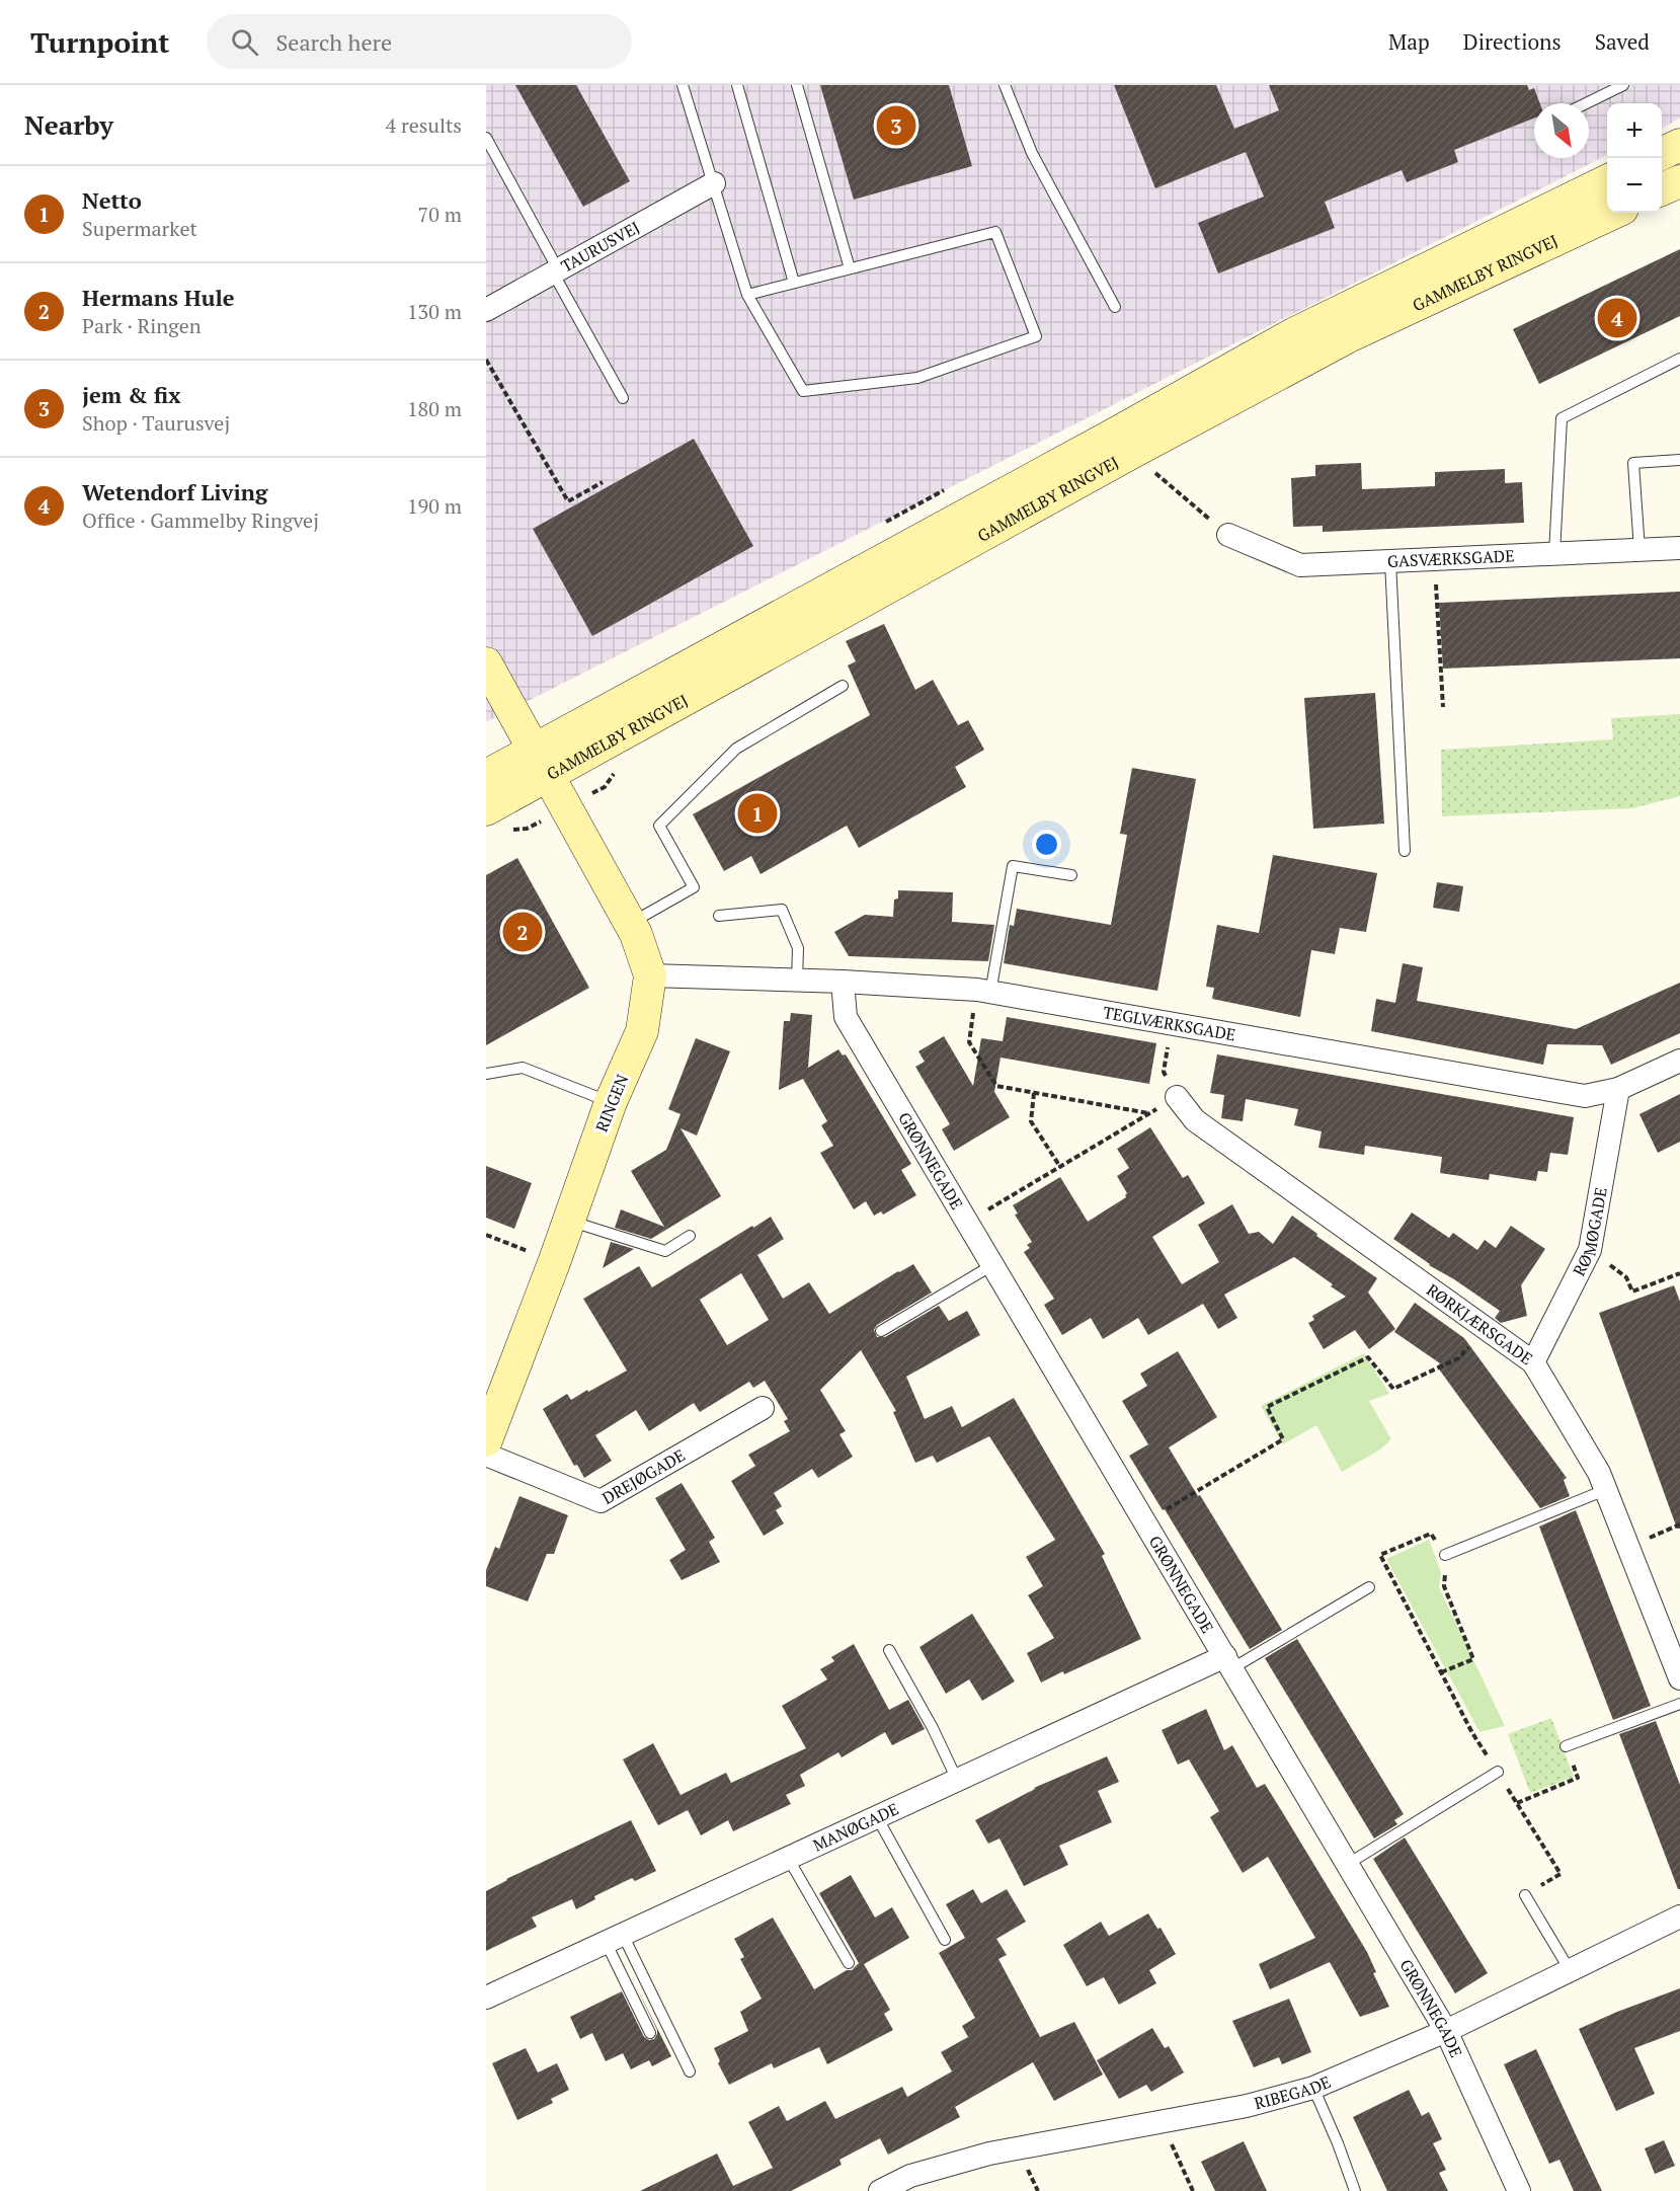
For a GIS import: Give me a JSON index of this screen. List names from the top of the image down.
{
  "streets": {
    "street": [
      "TAURUSVEJ",
      "GAMMELBY RINGVEJ",
      "GASVÆRKSGADE",
      "TEGLVÆRKSGADE",
      "RINGEN",
      "GRØNNEGADE",
      "RØMØGADE",
      "RØRKJÆRSGADE",
      "DREJØGADE",
      "MANØGADE",
      "RIBEGADE"
    ]
  },
  "crossings": [
    ["GAMMELBY RINGVEJ", "RINGEN"],
    ["TEGLVÆRKSGADE", "RINGEN"],
    ["TEGLVÆRKSGADE", "GRØNNEGADE"],
    ["TEGLVÆRKSGADE", "RØMØGADE"],
    ["GRØNNEGADE", "MANØGADE"],
    ["GRØNNEGADE", "RIBEGADE"],
    ["RØMØGADE", "RØRKJÆRSGADE"]
  ],
  "north": "bottom right",
  "page": {
    "header": "Turnpoint",
    "search": "Search here",
    "nav": ["Map", "Directions", "Saved"],
    "heading": ["Nearby", "4 results"],
    "map_buttons": ["+", "−"],
    "pins": [
      "3",
      "4",
      "1",
      "2"
    ],
    "list": [
      {
        "mark": "1",
        "name": "Netto",
        "note": "Supermarket",
        "value": "70 m"
      },
      {
        "mark": "2",
        "name": "Hermans Hule",
        "note": "Park · Ringen",
        "value": "130 m"
      },
      {
        "mark": "3",
        "name": "jem & fix",
        "note": "Shop · Taurusvej",
        "value": "180 m"
      },
      {
        "mark": "4",
        "name": "Wetendorf Living",
        "note": "Office · Gammelby Ringvej",
        "value": "190 m"
      }
    ]
  }
}
